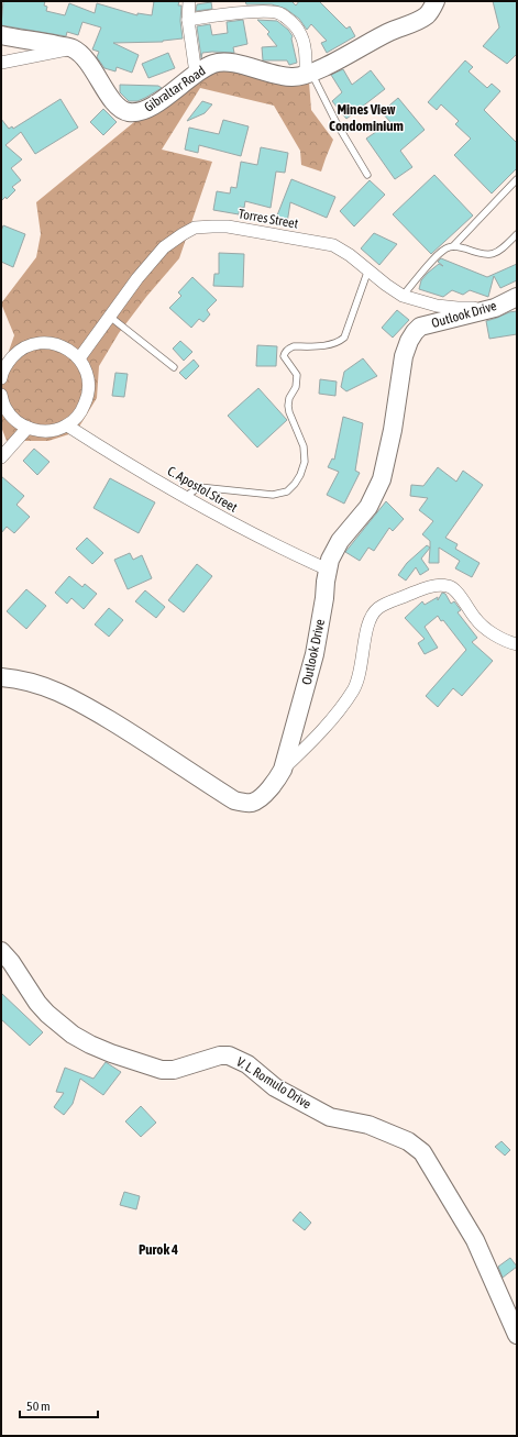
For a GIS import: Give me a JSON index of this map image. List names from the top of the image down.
{
  "streets": {
    "street": [
      "Gibraltar Road",
      "Torres Street",
      "Outlook Drive",
      "C. Apostol Street",
      "V. L. Romulo Drive"
    ]
  },
  "crossings": [
    ["Torres Street", "Outlook Drive"],
    ["Outlook Drive", "C. Apostol Street"]
  ],
  "districts": ["Mines View Condominium", "Purok 4"],
  "scale_bar": "50 m"
}
